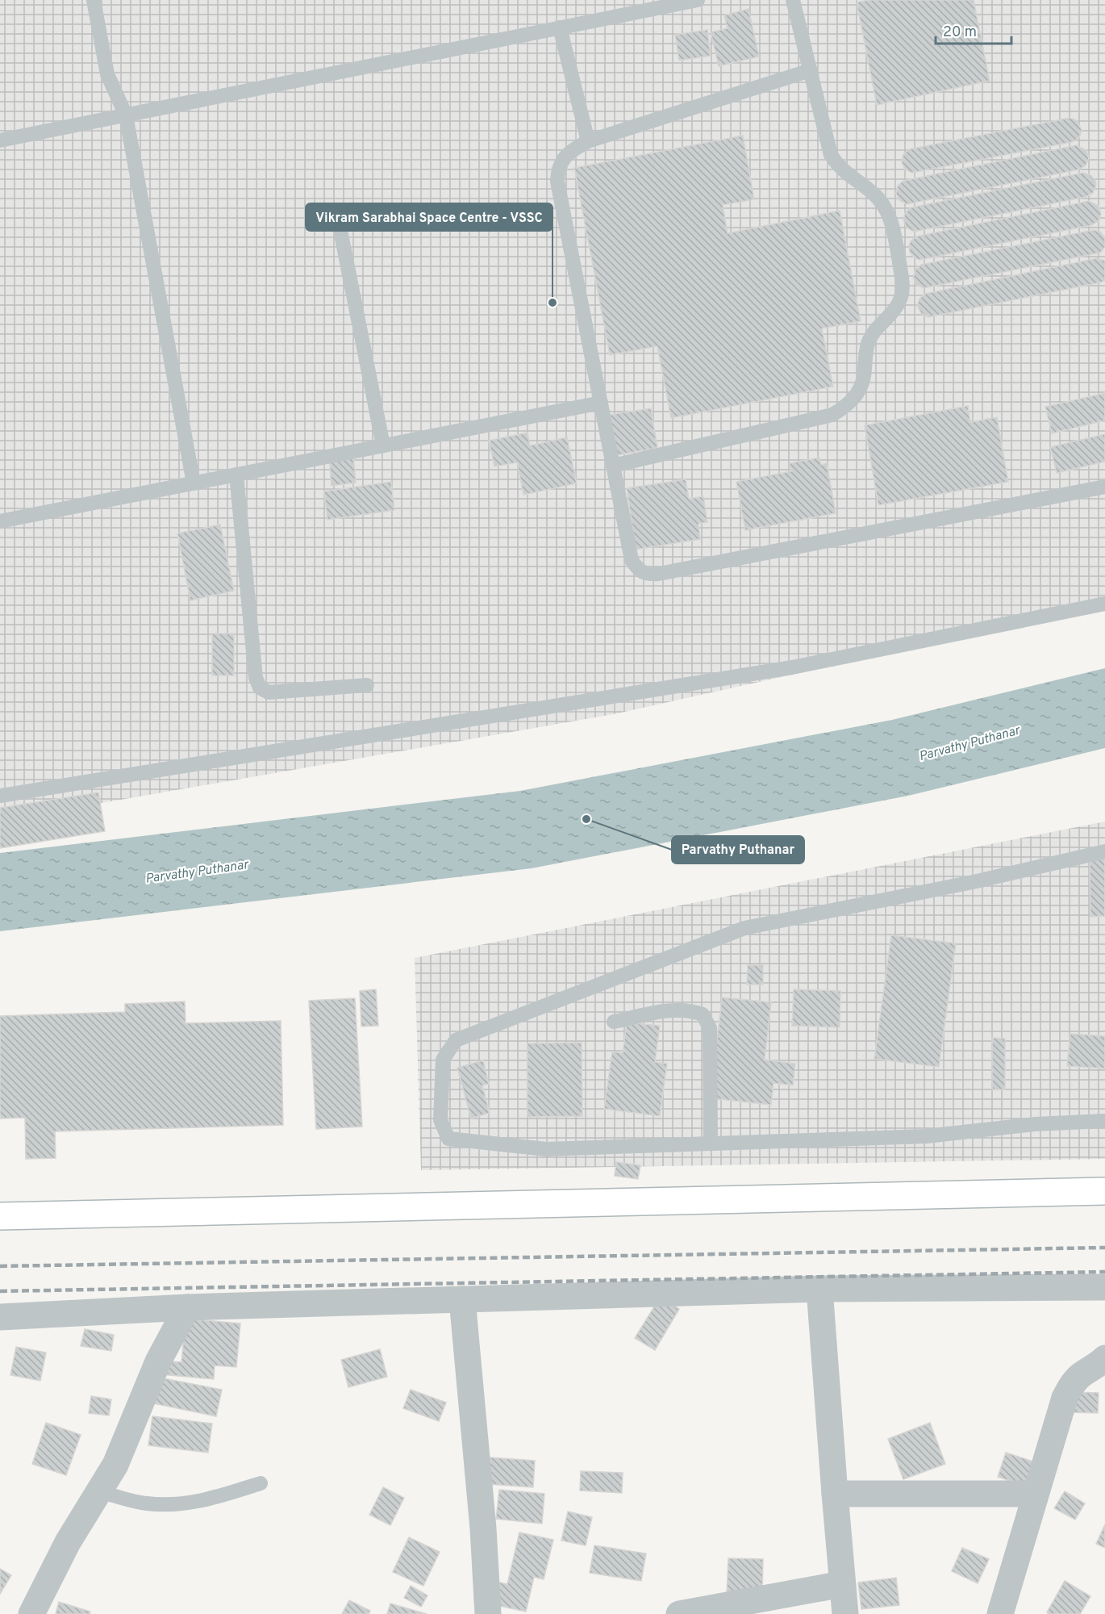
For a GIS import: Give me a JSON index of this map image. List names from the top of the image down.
{
  "water": ["Parvathy Puthanar"],
  "places": ["Vikram Sarabhai Space Centre - VSSC", "Parvathy Puthanar"],
  "scale_bar": "20 m"
}
